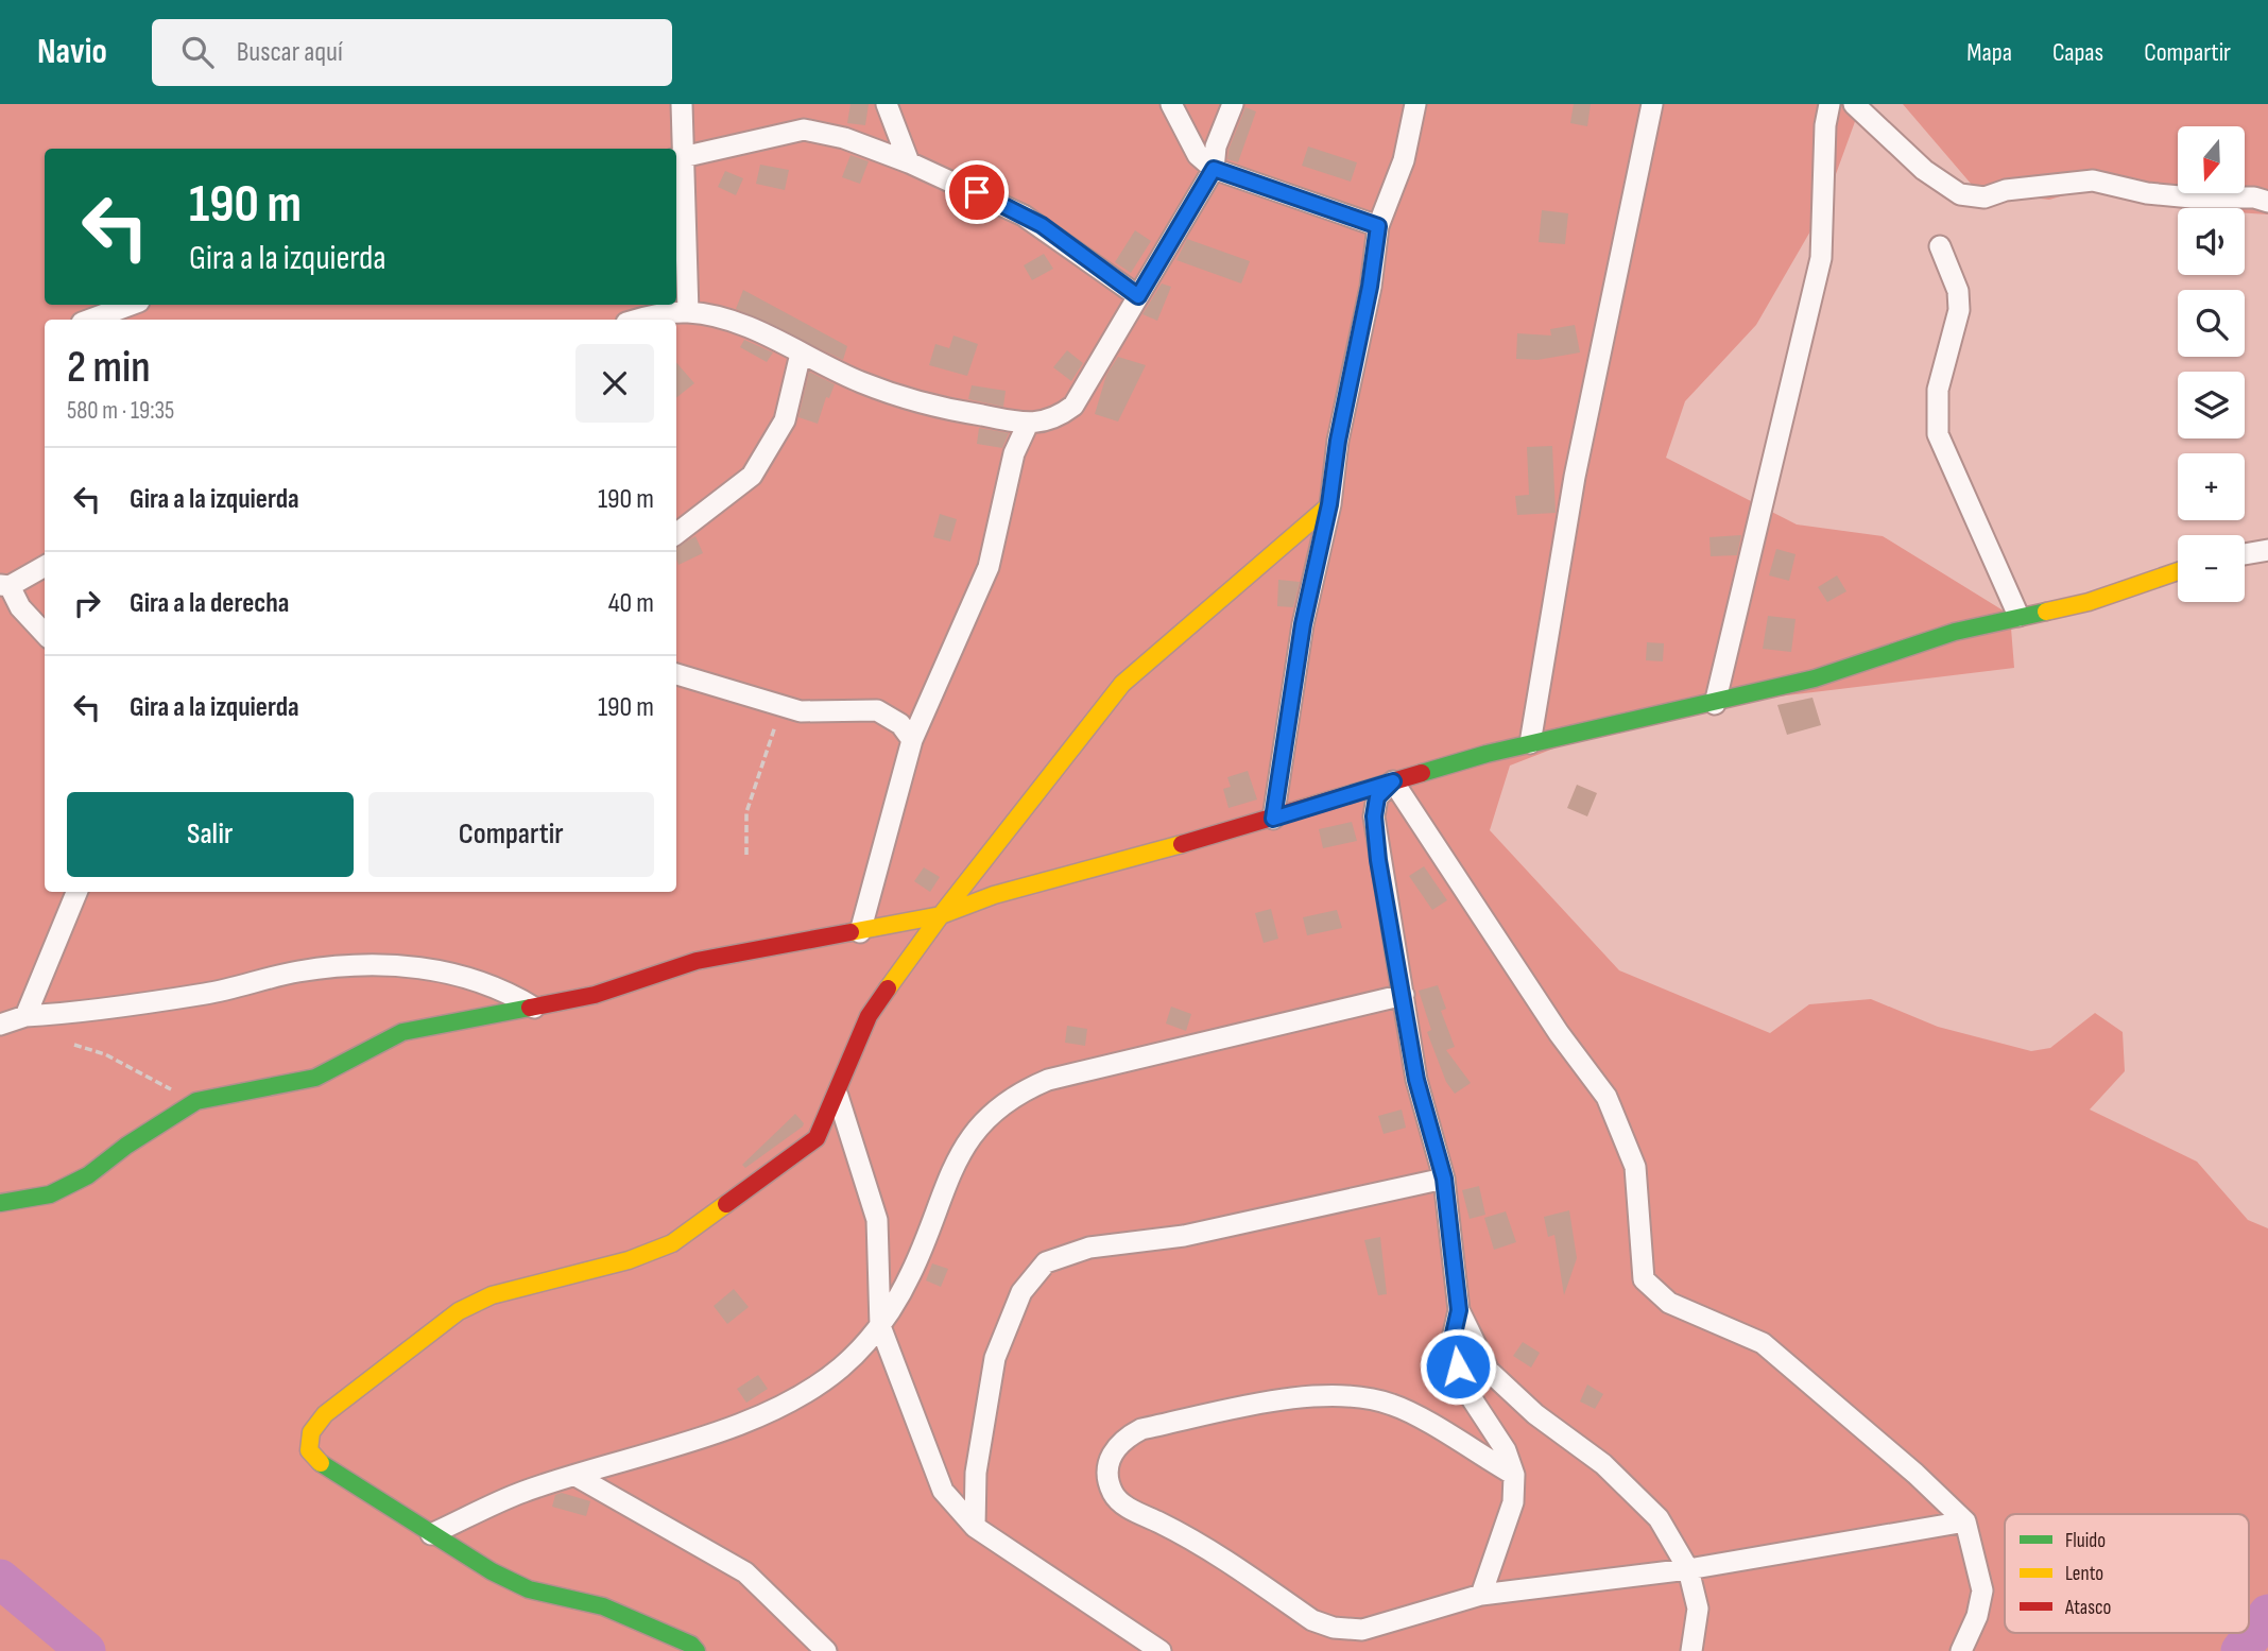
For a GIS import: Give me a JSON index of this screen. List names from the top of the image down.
{
  "legend": ["Fluido", "Lento", "Atasco"],
  "north": "bottom",
  "page": {
    "header": "Navio",
    "search": "Buscar aquí",
    "nav": ["Mapa", "Capas", "Compartir"],
    "map_buttons": ["+", "−"],
    "turn": ["190 m", "Gira a la izquierda"],
    "heading": ["2 min", "580 m · 19:35"],
    "list": [
      {
        "name": "Gira a la izquierda",
        "value": "190 m"
      },
      {
        "name": "Gira a la derecha",
        "value": "40 m"
      },
      {
        "name": "Gira a la izquierda",
        "value": "190 m"
      }
    ],
    "buttons": ["Salir", "Compartir"]
  }
}
